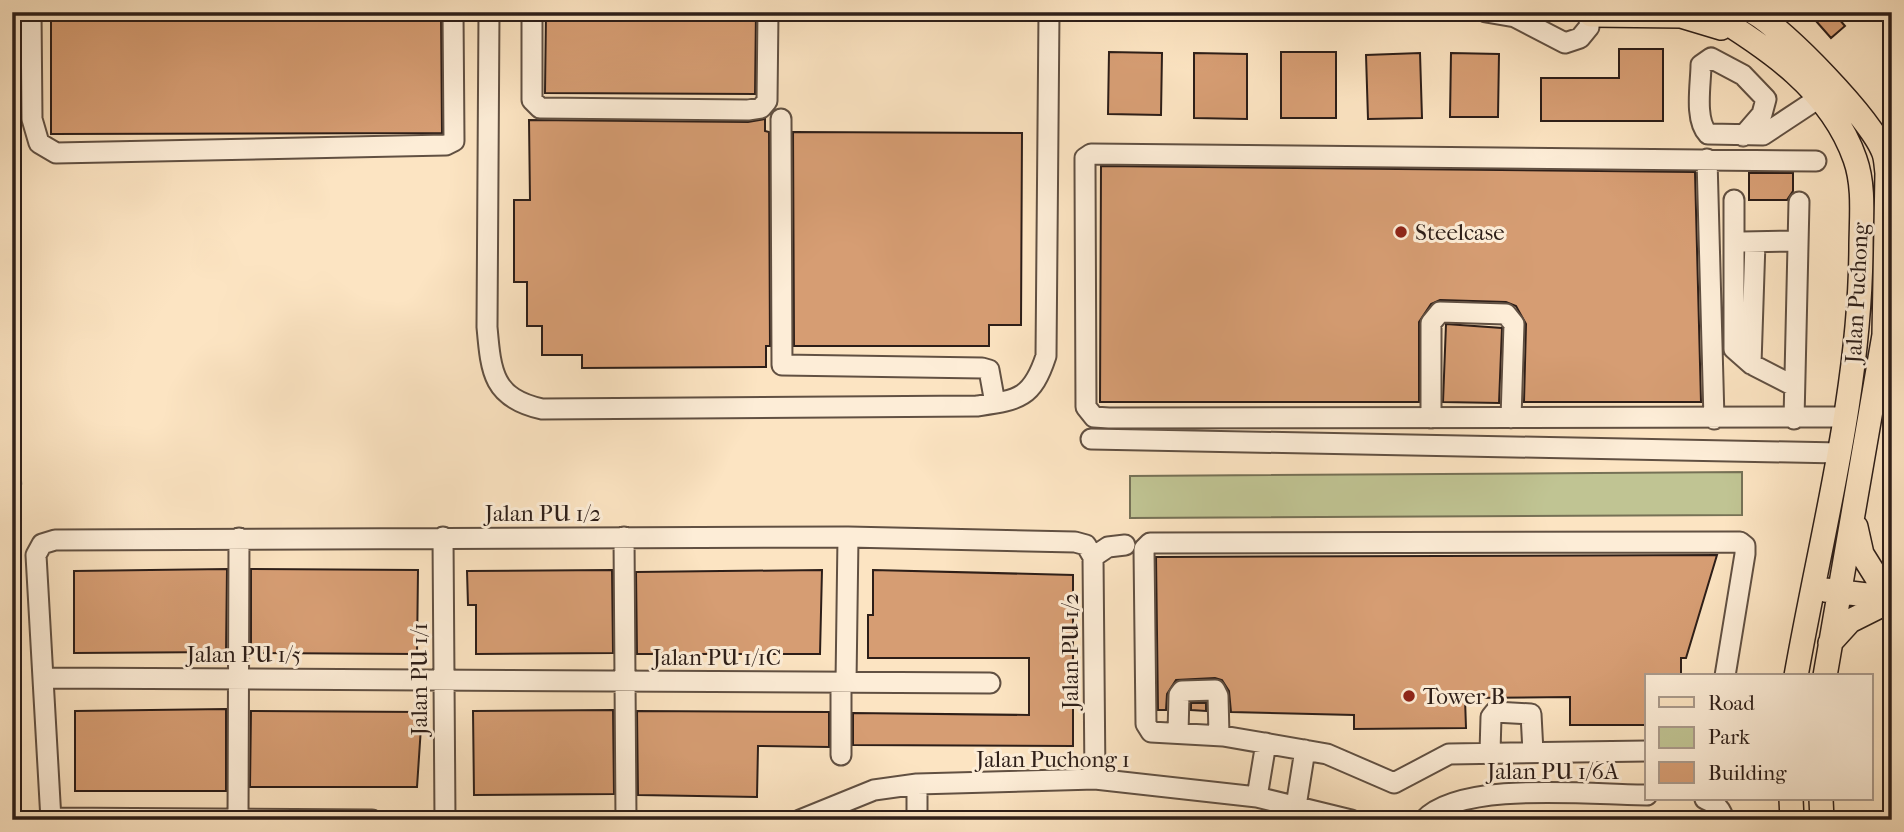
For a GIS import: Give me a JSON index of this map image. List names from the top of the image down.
{
  "streets": {
    "main road": ["Jalan Puchong"],
    "street": [
      "Jalan PU 1/2",
      "Jalan PU 1/5",
      "Jalan PU 1/1C",
      "Jalan PU 1/1",
      "Jalan Puchong 1",
      "Jalan PU 1/6A"
    ]
  },
  "crossings": [
    ["Jalan PU 1/2", "Jalan PU 1/5"],
    ["Jalan PU 1/2", "Jalan PU 1/1"],
    ["Jalan PU 1/2", "Jalan Puchong 1"],
    ["Jalan PU 1/5", "Jalan PU 1/1C"],
    ["Jalan PU 1/5", "Jalan PU 1/1"],
    ["Jalan PU 1/1C", "Jalan PU 1/1"]
  ],
  "places": ["Steelcase", "Tower B"],
  "legend": ["Road", "Park", "Building"]
}
